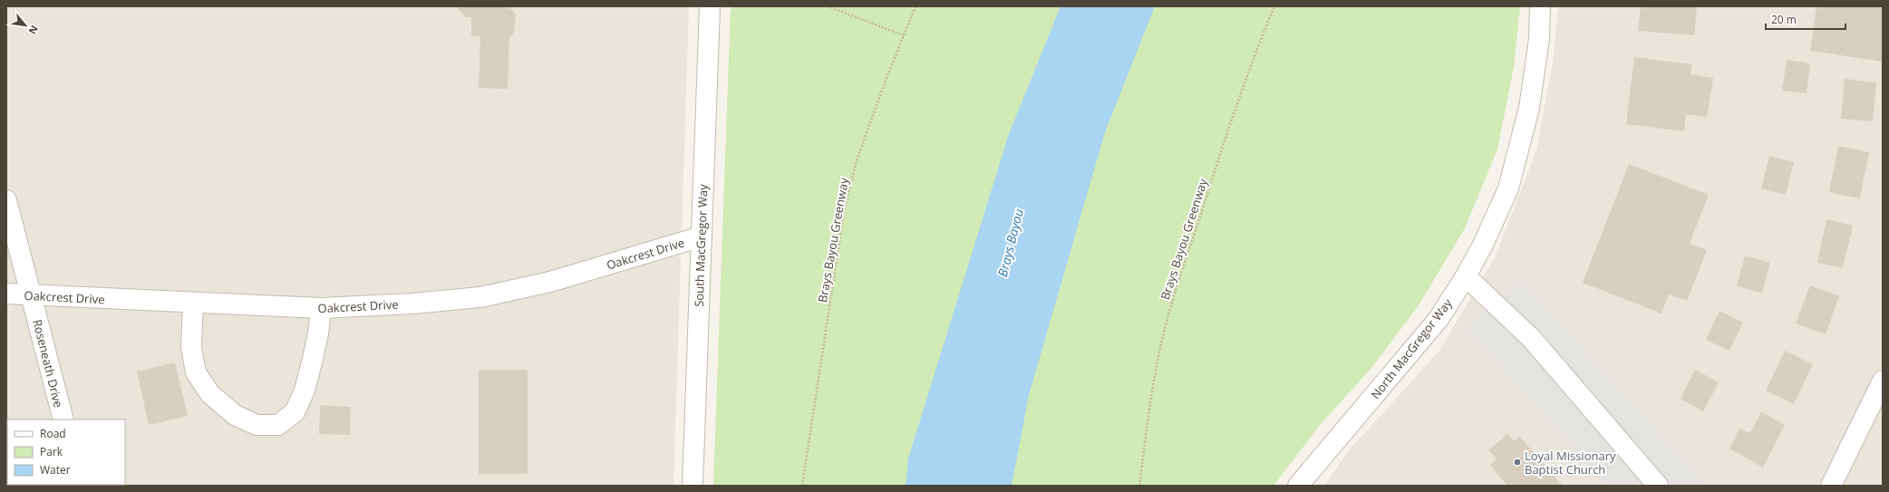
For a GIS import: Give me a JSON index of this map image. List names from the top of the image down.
{
  "streets": {
    "street": [
      "South MacGregor Way",
      "Oakcrest Drive",
      "North MacGregor Way",
      "Roseneath Drive"
    ],
    "path": ["Brays Bayou Greenway"]
  },
  "crossings": [
    ["South MacGregor Way", "Oakcrest Drive"],
    ["Oakcrest Drive", "Roseneath Drive"]
  ],
  "water": ["Brays Bayou"],
  "places": ["Loyal Missionary Baptist Church"],
  "legend": ["Road", "Park", "Water"],
  "scale_bar": "20 m",
  "north": "bottom right"
}
